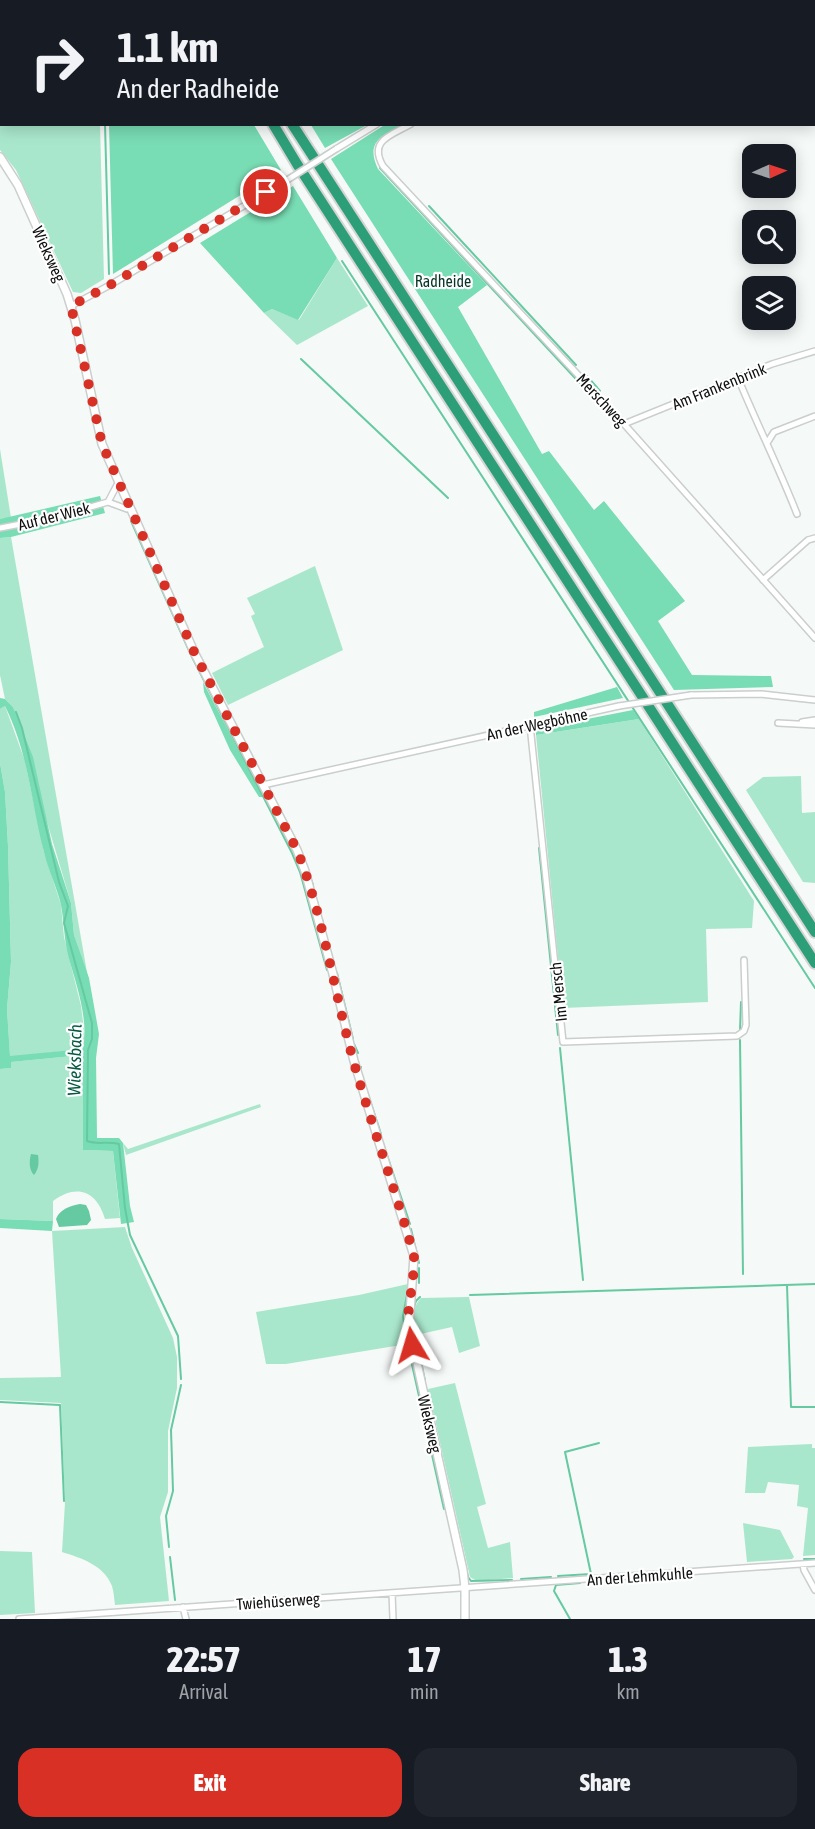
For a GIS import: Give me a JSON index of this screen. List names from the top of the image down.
{
  "streets": {
    "street": [
      "Wieksweg",
      "Am Frankenbrink",
      "Merschweg",
      "Auf der Wiek",
      "An der Wegböhne",
      "Im Mersch",
      "An der Lehmkuhle",
      "Twiehüserweg"
    ]
  },
  "crossings": [
    ["Wieksweg", "Auf der Wiek"],
    ["Wieksweg", "An der Wegböhne"],
    ["Wieksweg", "An der Lehmkuhle"],
    ["Wieksweg", "Twiehüserweg"],
    ["Am Frankenbrink", "Merschweg"],
    ["An der Wegböhne", "Im Mersch"],
    ["An der Lehmkuhle", "Twiehüserweg"]
  ],
  "water": ["Wieksbach"],
  "parks": ["Radheide"],
  "north": "right",
  "page": {
    "turn": ["1.1 km", "An der Radheide"],
    "eta": [
      "22:57",
      "Arrival",
      "17",
      "min",
      "1.3",
      "km"
    ],
    "buttons": ["Exit", "Share"]
  }
}
